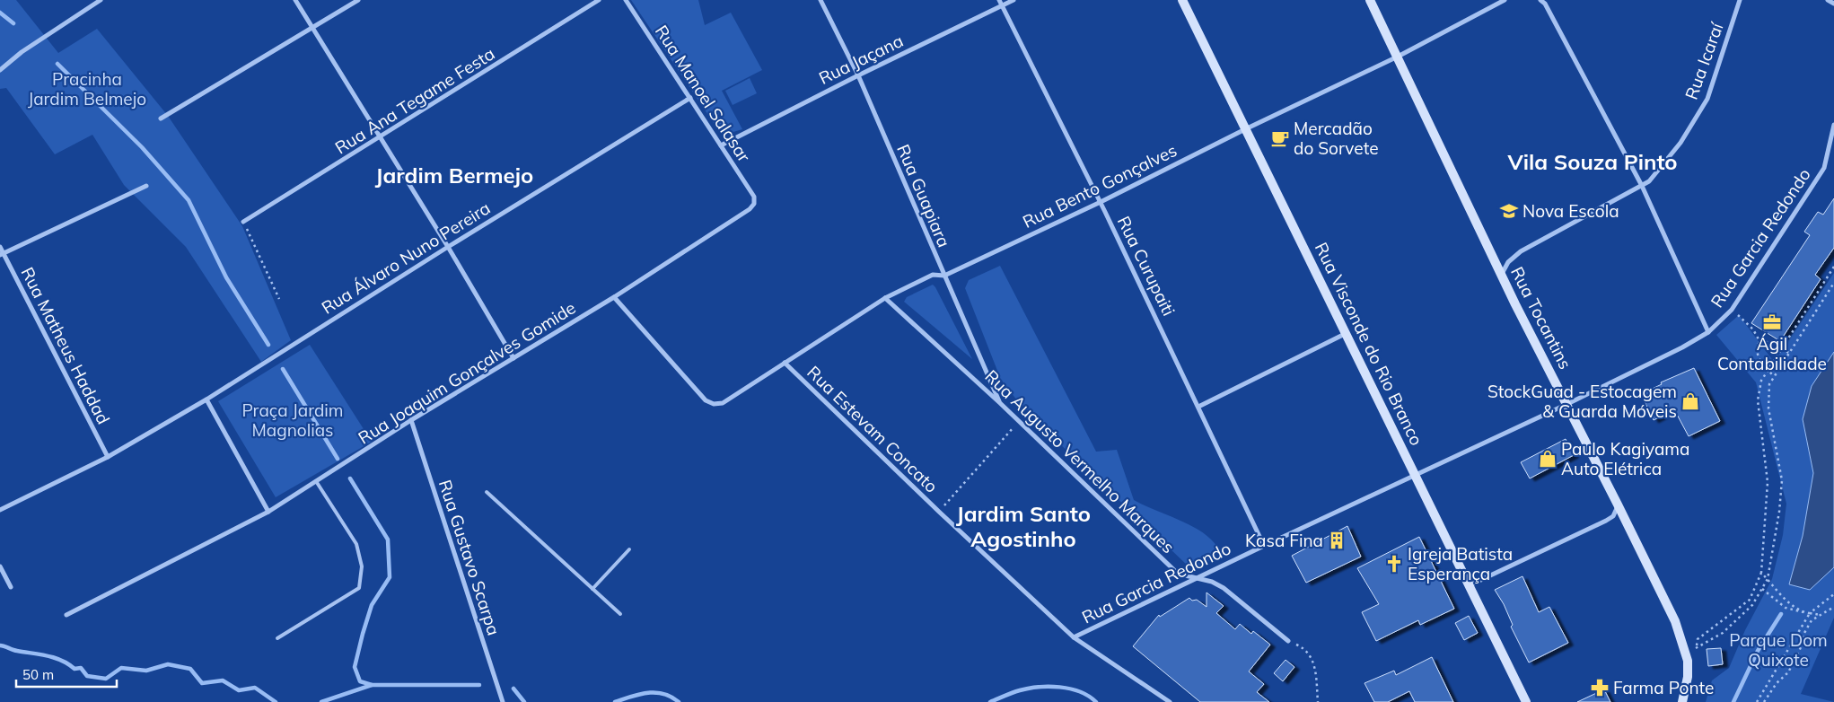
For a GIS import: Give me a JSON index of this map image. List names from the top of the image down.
{
  "streets": {
    "main road": ["Rua Tocantins", "Rua Visconde do Rio Branco"],
    "street": [
      "Rua Jaçana",
      "Rua Icaraí",
      "Rua Manoel Salasar",
      "Rua Ana Tegame Festa",
      "Rua Bento Gonçalves",
      "Rua Guapiara",
      "Rua Garcia Redondo",
      "Rua Álvaro Nuno Pereira",
      "Rua Curupaiti",
      "Rua Matheus Haddad",
      "Rua Joaquim Gonçalves Gomide",
      "Rua Estevam Concato",
      "Rua Augusto Vermelho Marques",
      "Rua Gustavo Scarpa"
    ]
  },
  "crossings": [
    ["Rua Jaçana", "Rua Manoel Salasar"],
    ["Rua Jaçana", "Rua Guapiara"],
    ["Rua Jaçana", "Rua Curupaiti"],
    ["Rua Icaraí", "Rua Tocantins"],
    ["Rua Manoel Salasar", "Rua Álvaro Nuno Pereira"],
    ["Rua Manoel Salasar", "Rua Joaquim Gonçalves Gomide"],
    ["Rua Bento Gonçalves", "Rua Guapiara"],
    ["Rua Bento Gonçalves", "Rua Curupaiti"],
    ["Rua Bento Gonçalves", "Rua Tocantins"],
    ["Rua Bento Gonçalves", "Rua Visconde do Rio Branco"],
    ["Rua Bento Gonçalves", "Rua Joaquim Gonçalves Gomide"],
    ["Rua Bento Gonçalves", "Rua Estevam Concato"],
    ["Rua Bento Gonçalves", "Rua Augusto Vermelho Marques"],
    ["Rua Guapiara", "Rua Augusto Vermelho Marques"],
    ["Rua Garcia Redondo", "Rua Curupaiti"],
    ["Rua Garcia Redondo", "Rua Tocantins"],
    ["Rua Garcia Redondo", "Rua Visconde do Rio Branco"],
    ["Rua Garcia Redondo", "Rua Estevam Concato"],
    ["Rua Garcia Redondo", "Rua Augusto Vermelho Marques"],
    ["Rua Álvaro Nuno Pereira", "Rua Matheus Haddad"],
    ["Rua Joaquim Gonçalves Gomide", "Rua Gustavo Scarpa"]
  ],
  "districts": ["Vila Souza Pinto", "Jardim Bermejo", "Jardim Santo Agostinho"],
  "parks": ["Pracinha Jardim Belmejo", "Praça Jardim Magnolias", "Parque Dom Quixote"],
  "places": {
    "cafe": ["Mercadão do Sorvete"],
    "school or university": ["Nova Escola"],
    "office": ["Ágil Contabilidade"],
    "shop": ["StockGuad - Estocagem & Guarda Móveis", "Paulo Kagiyama Auto Elétrica"],
    "building": ["Kasa Fina"],
    "church": ["Igreja Batista Esperança"],
    "pharmacy": ["Farma Ponte"]
  },
  "scale_bar": "50 m"
}
